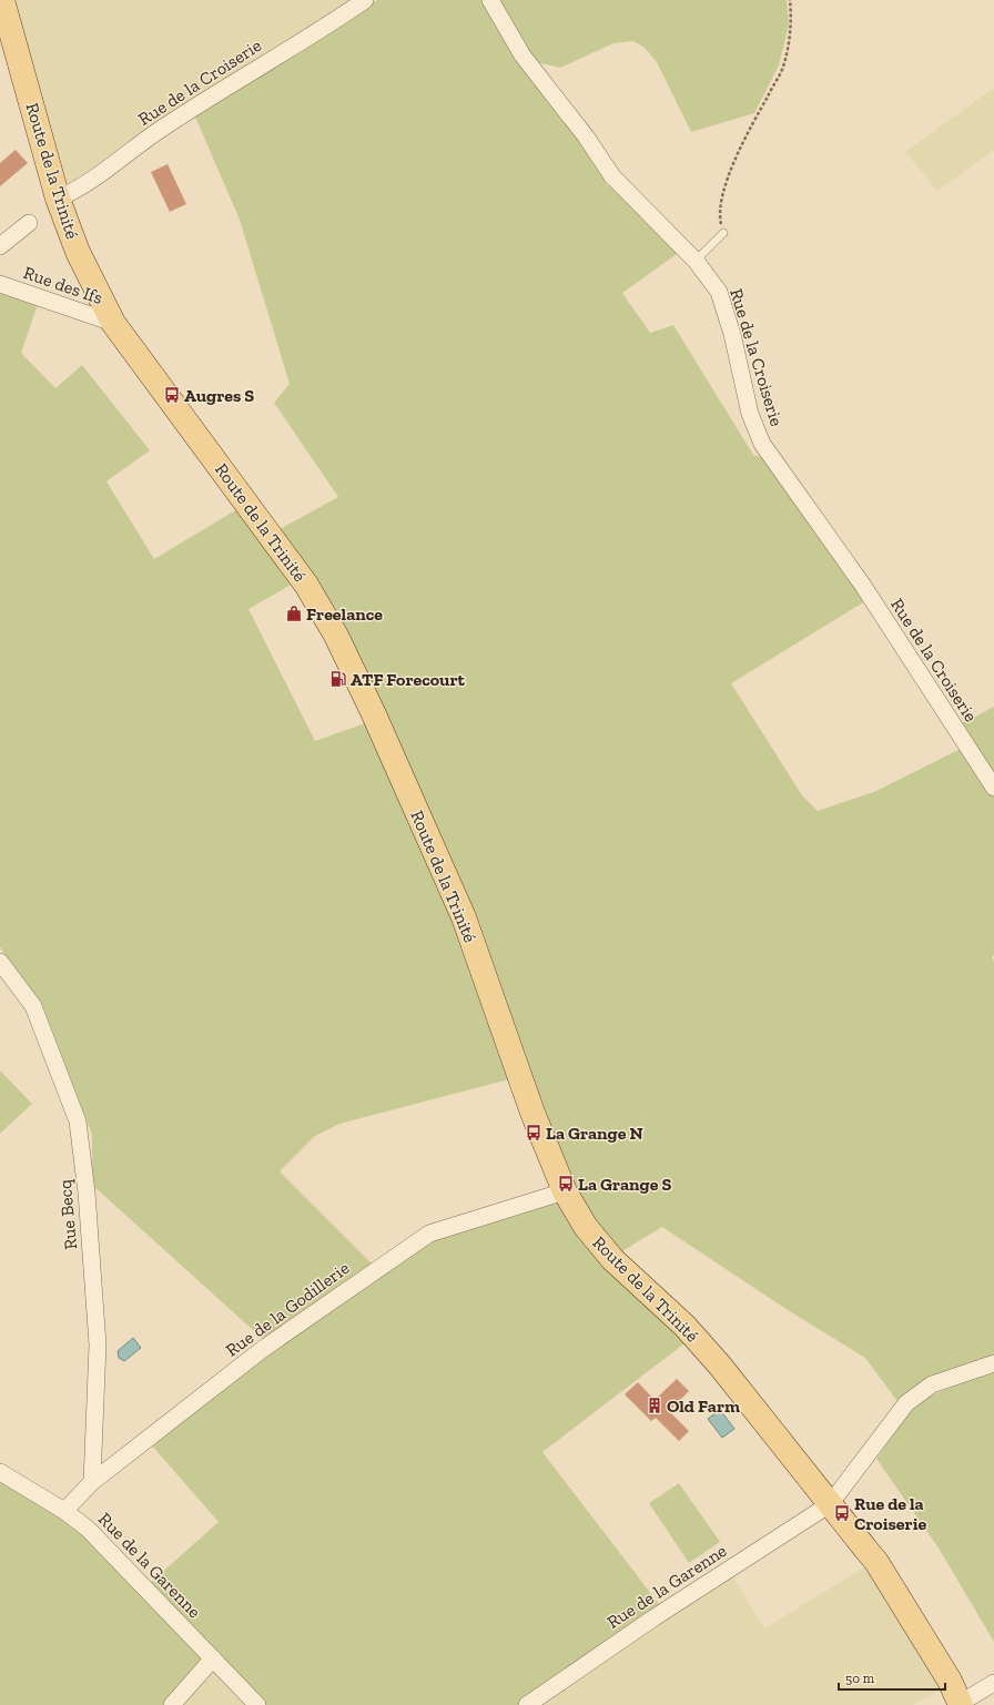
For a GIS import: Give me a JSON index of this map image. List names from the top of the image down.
{
  "streets": {
    "main road": ["Route de la Trinité"],
    "street": [
      "Rue de la Croiserie",
      "Rue des Ifs",
      "Rue Becq",
      "Rue de la Godillerie",
      "Rue de la Garenne"
    ]
  },
  "crossings": [
    ["Rue de la Croiserie", "Route de la Trinité"],
    ["Route de la Trinité", "Rue des Ifs"],
    ["Route de la Trinité", "Rue de la Godillerie"],
    ["Route de la Trinité", "Rue de la Garenne"],
    ["Rue Becq", "Rue de la Godillerie"],
    ["Rue de la Godillerie", "Rue de la Garenne"]
  ],
  "places": {
    "bus stop": [
      "Augres S",
      "La Grange N",
      "La Grange S",
      "Rue de la Croiserie"
    ],
    "shop": ["Freelance"],
    "fuel station": ["ATF Forecourt"],
    "building": ["Old Farm"]
  },
  "scale_bar": "50 m"
}
